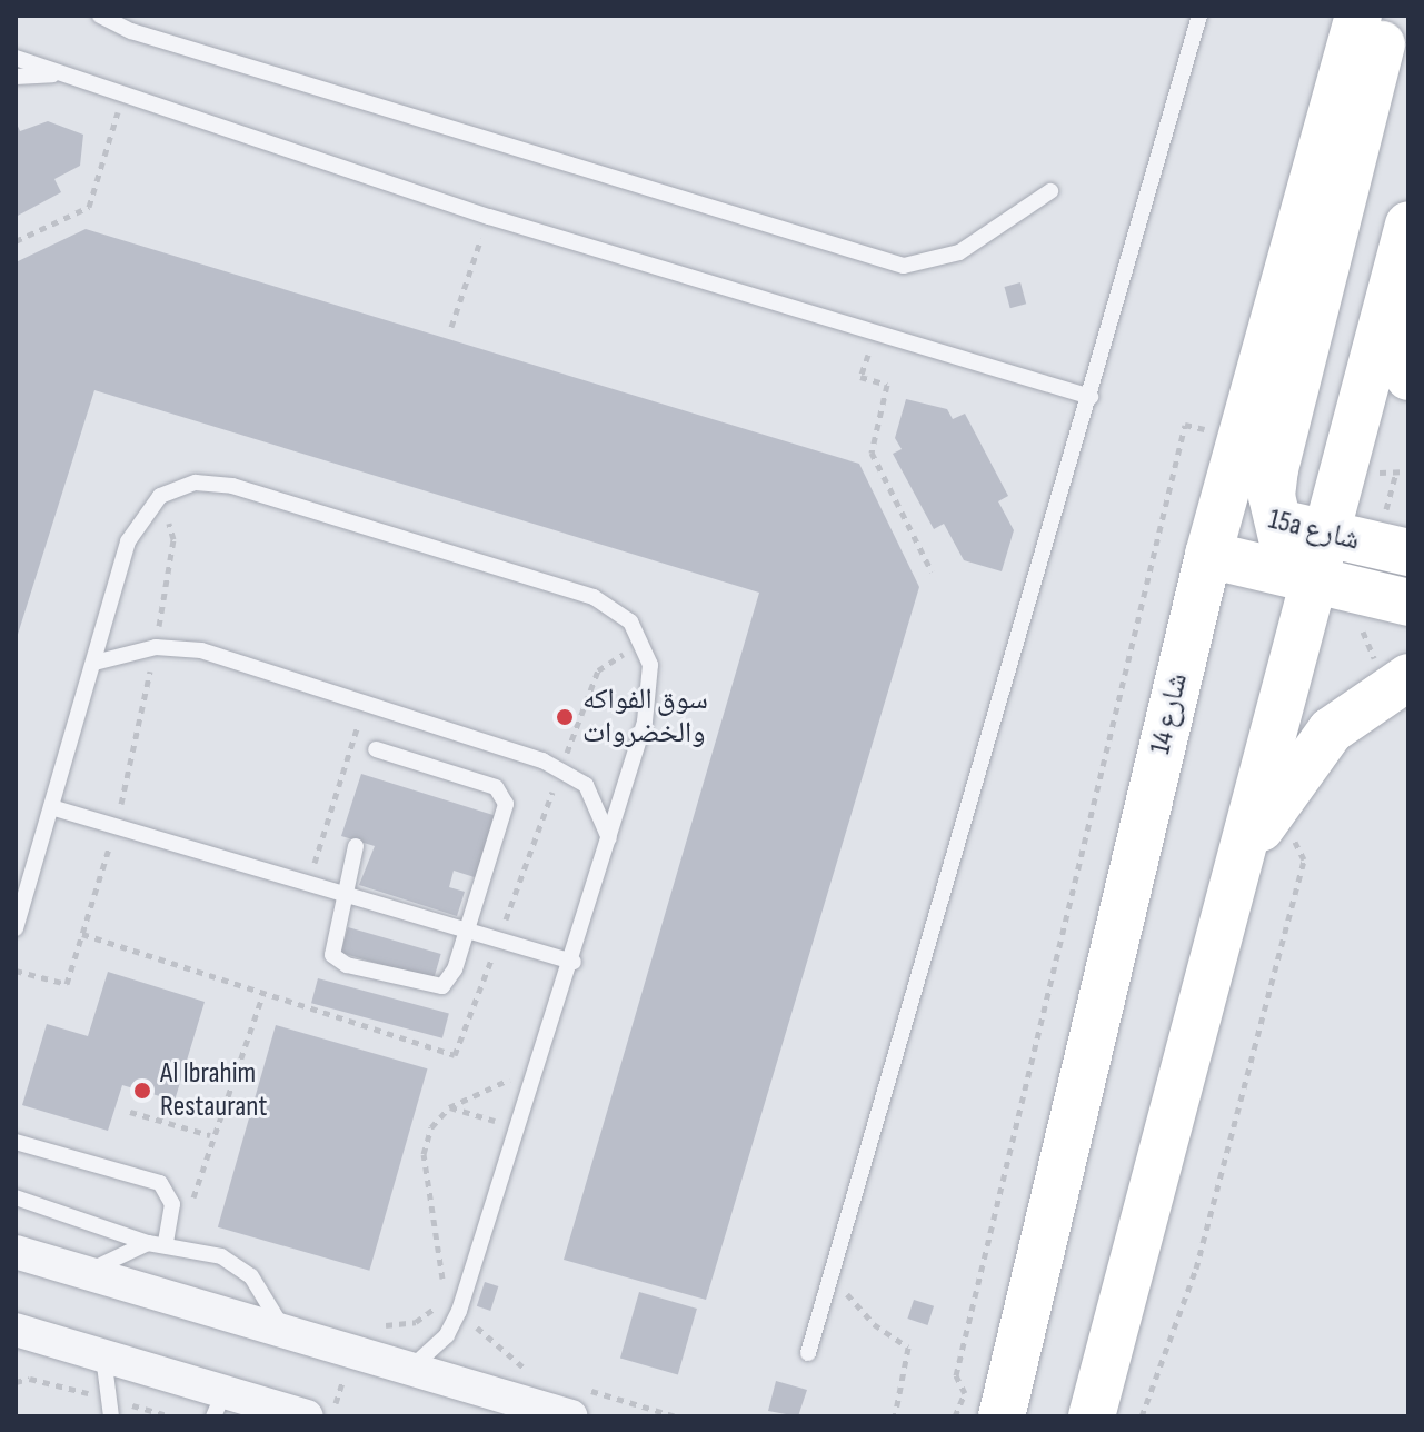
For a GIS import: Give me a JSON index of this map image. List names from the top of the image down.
{
  "streets": {
    "main road": ["15a شارع", "شارع 14"]
  },
  "crossings": [
    ["15a شارع", "شارع 14"]
  ],
  "places": ["سوق الفواكه والخضروات", "Al Ibrahim Restaurant"]
}
